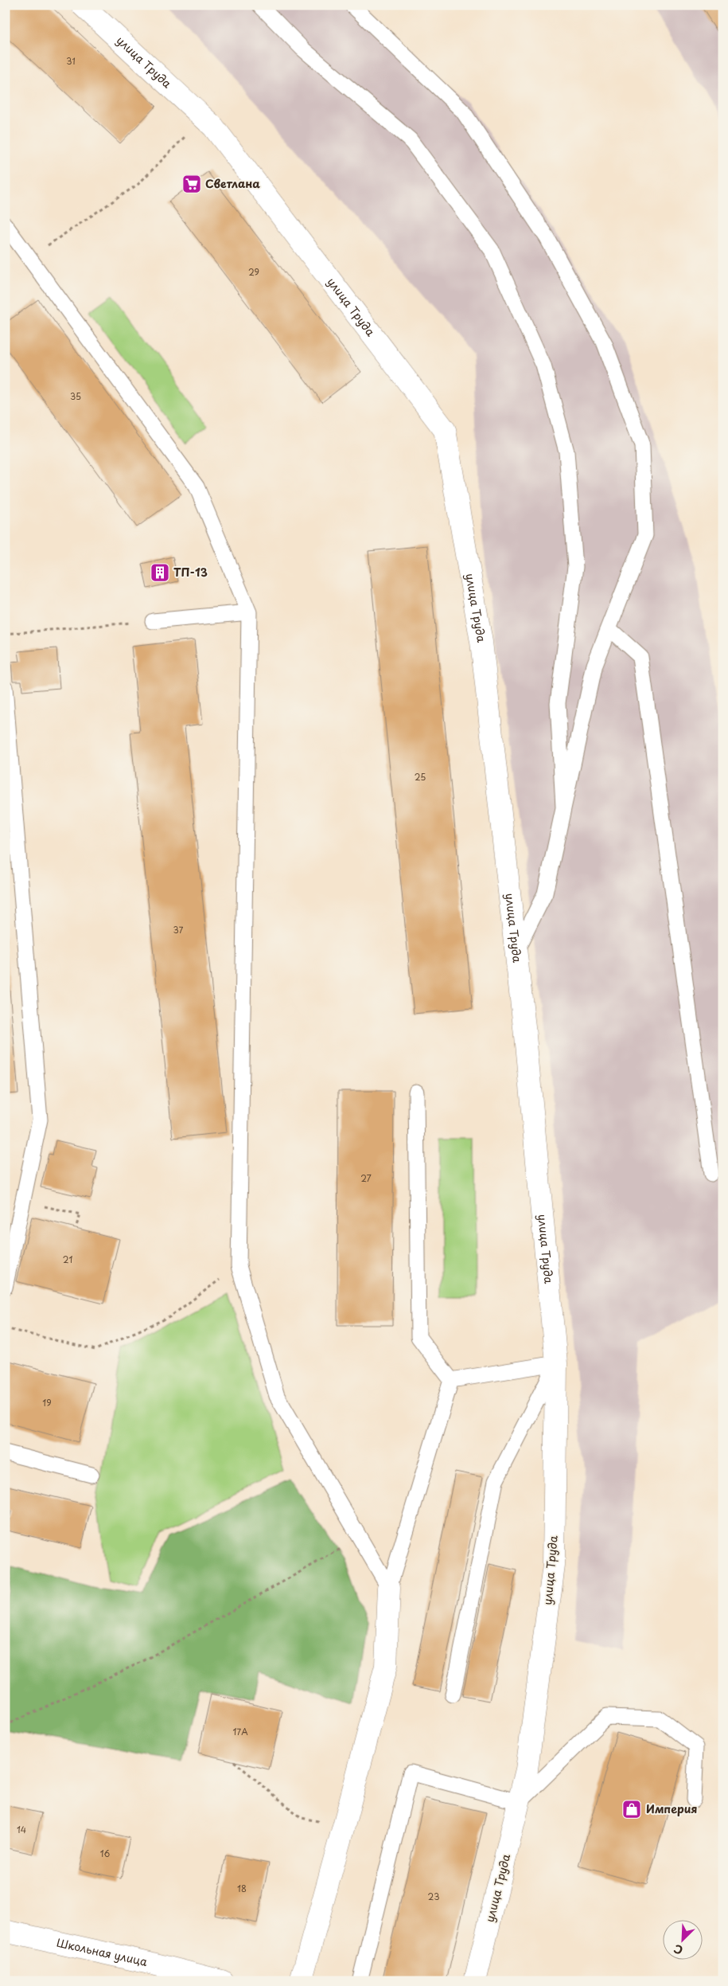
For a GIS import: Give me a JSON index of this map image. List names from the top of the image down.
{
  "streets": {
    "street": ["улица Труда", "Школьная улица"]
  },
  "places": {
    "supermarket": ["Светлана"],
    "building": ["ТП-13"],
    "shop": ["Империя"]
  },
  "house_numbers": [
    "31",
    "29",
    "35",
    "25",
    "37",
    "27",
    "21",
    "19",
    "17А",
    "14",
    "16",
    "18",
    "23"
  ],
  "north": "bottom left"
}
